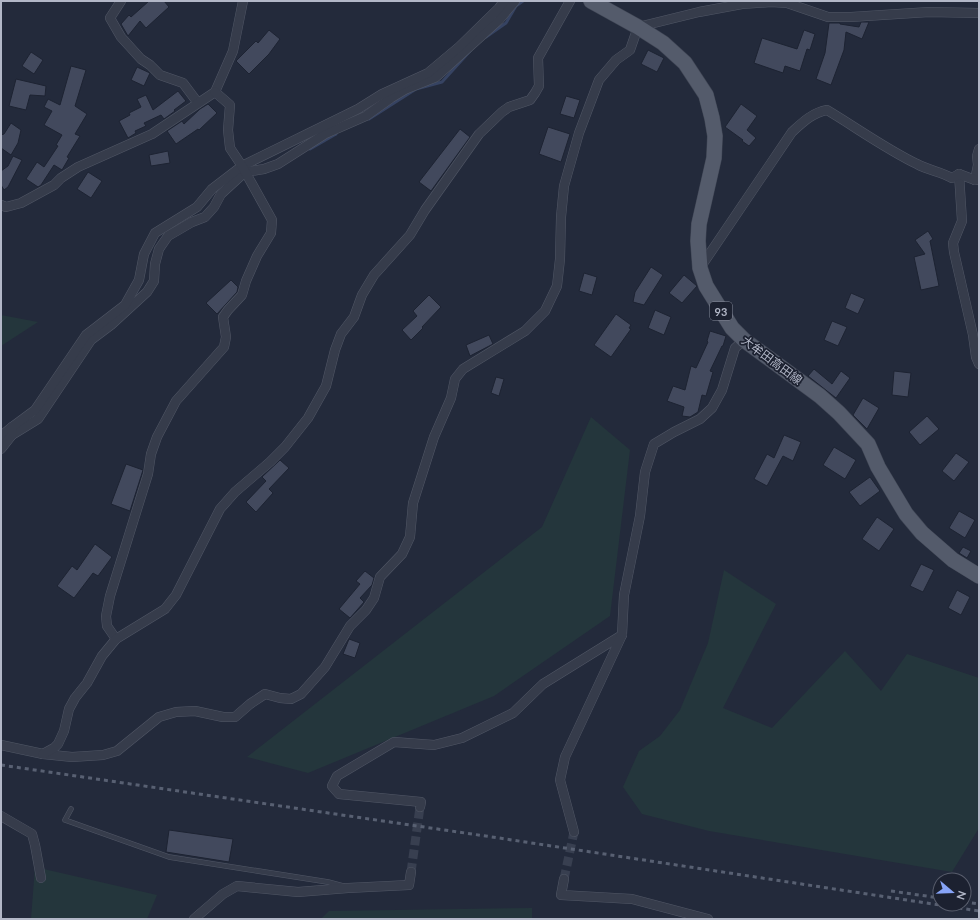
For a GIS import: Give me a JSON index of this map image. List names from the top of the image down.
{
  "streets": {
    "main road": ["93", "大牟田高田線"]
  },
  "north": "right"
}
